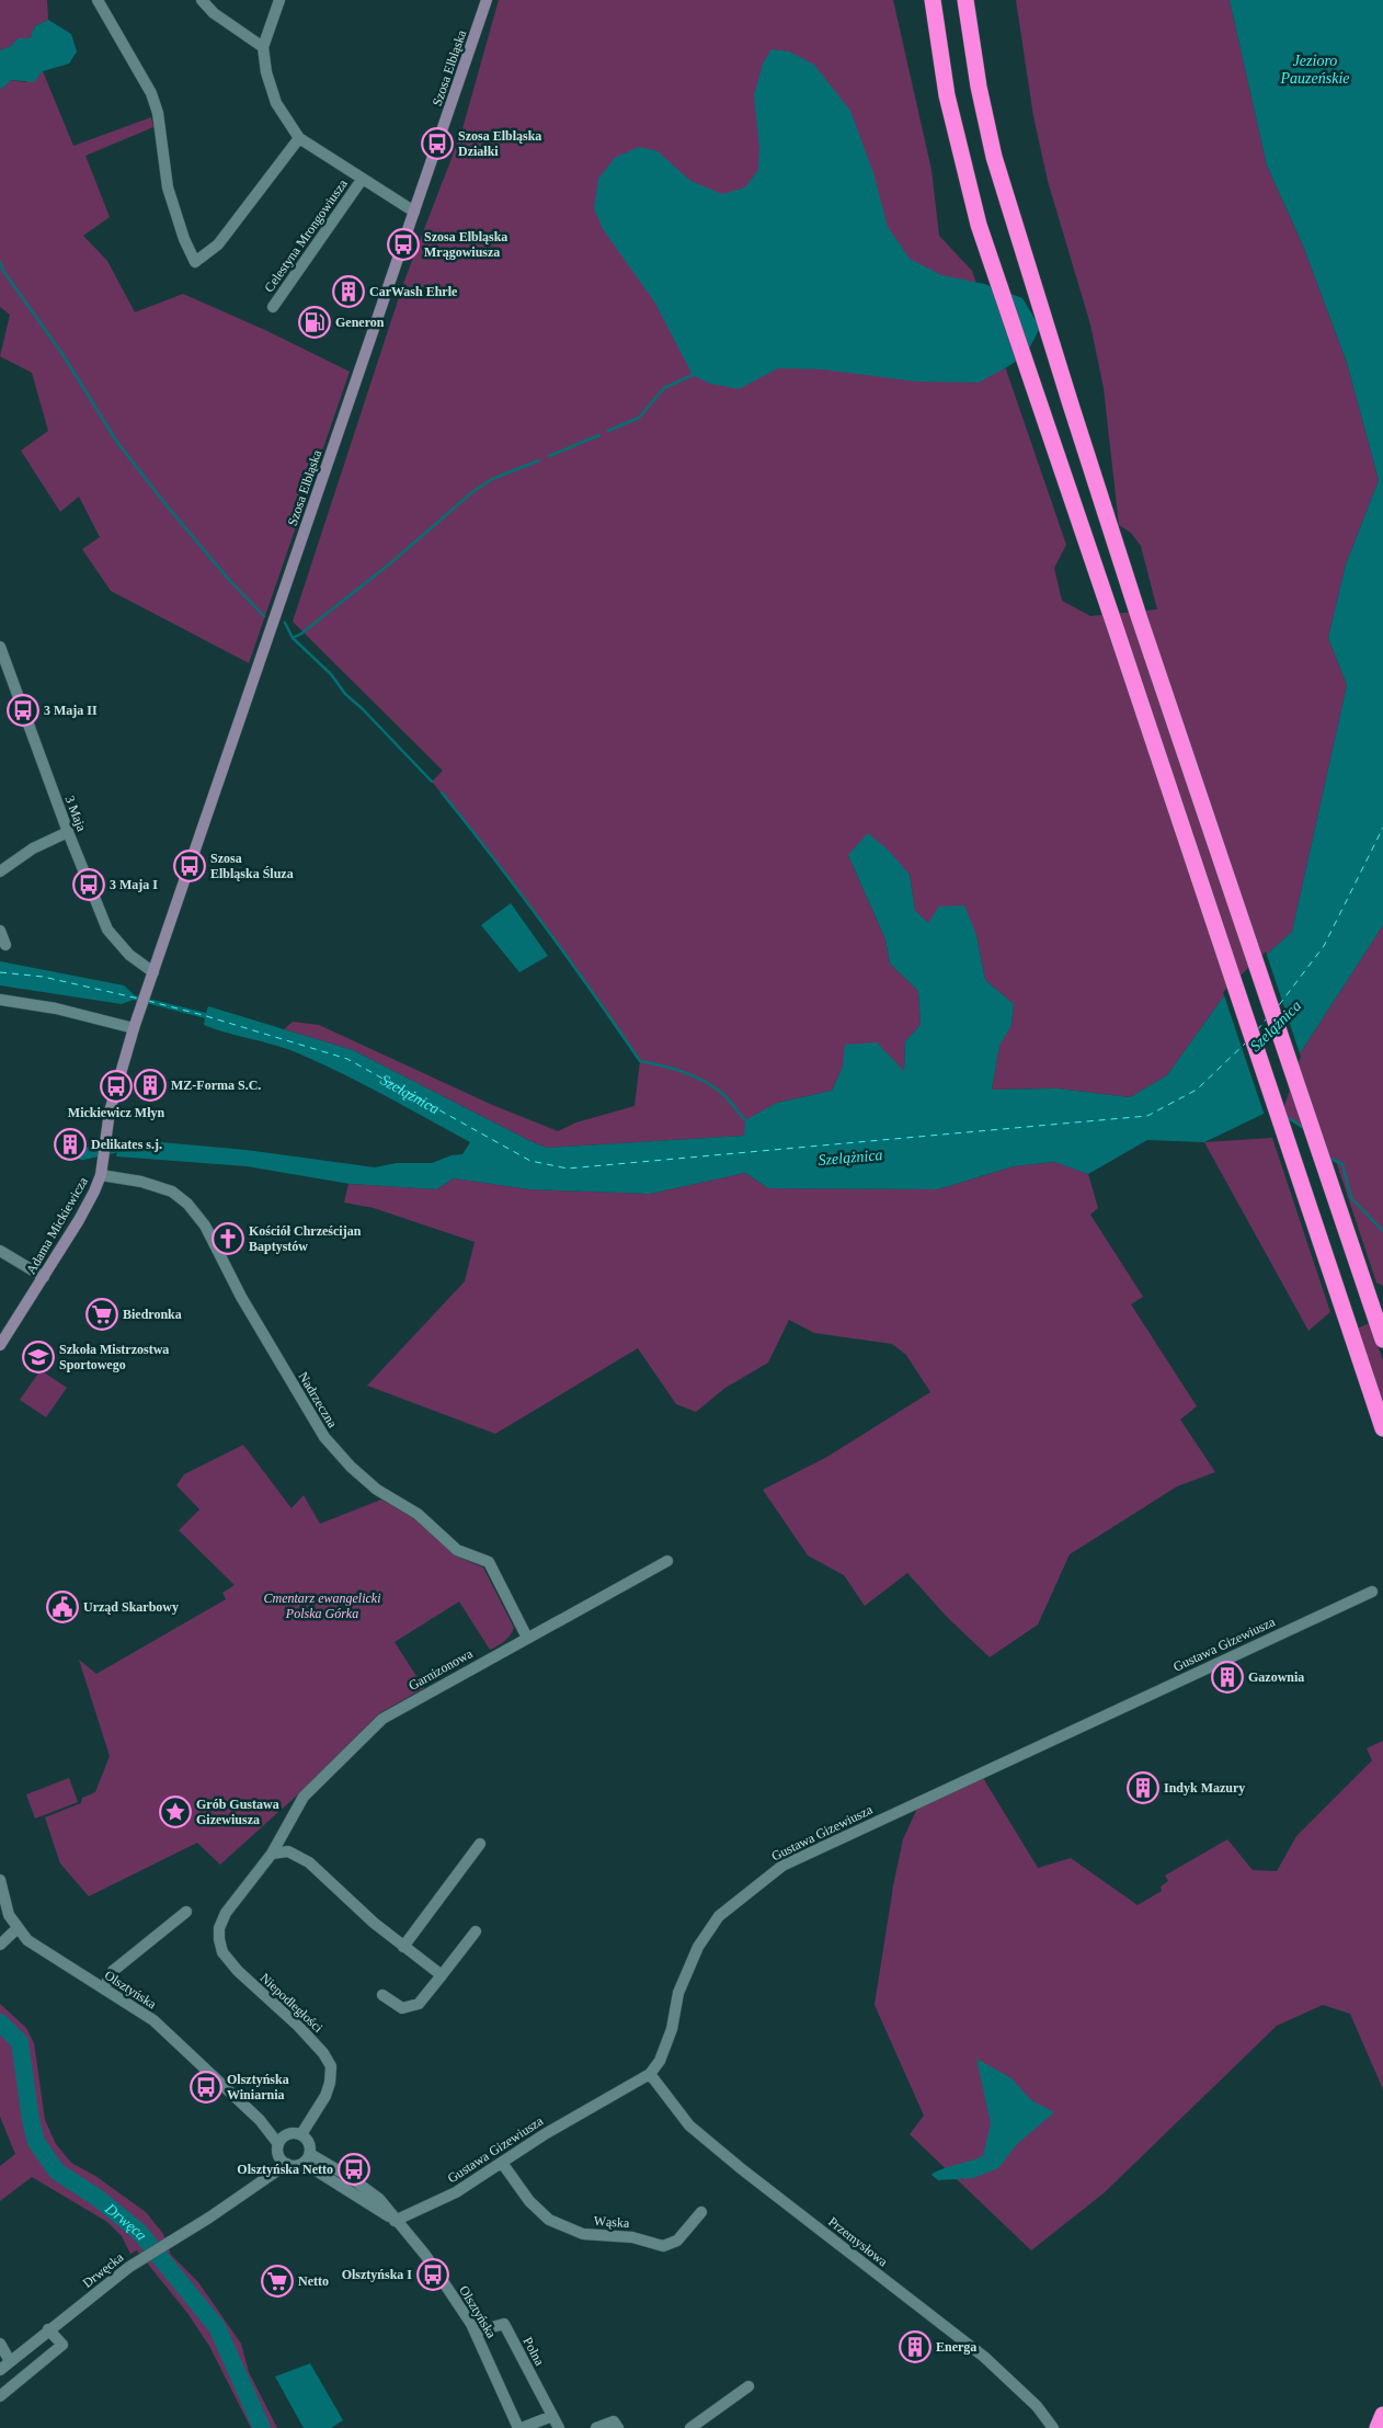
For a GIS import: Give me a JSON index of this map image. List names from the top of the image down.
{
  "streets": {
    "main road": ["Szosa Elbląska", "Adama Mickiewicza"],
    "street": [
      "Celestyna Mrongowiusza",
      "3 Maja",
      "Nadrzeczna",
      "Gustawa Gizewiusza",
      "Garnizonowa",
      "Olsztyńska",
      "Niepodległości",
      "Wąska",
      "Przemysłowa",
      "Drwęcka",
      "Polna"
    ]
  },
  "crossings": [
    ["Szosa Elbląska", "Celestyna Mrongowiusza"],
    ["Szosa Elbląska", "3 Maja"],
    ["Szosa Elbląska", "Adama Mickiewicza"],
    ["Adama Mickiewicza", "Nadrzeczna"],
    ["Nadrzeczna", "Garnizonowa"],
    ["Gustawa Gizewiusza", "Olsztyńska"],
    ["Gustawa Gizewiusza", "Wąska"],
    ["Gustawa Gizewiusza", "Przemysłowa"],
    ["Garnizonowa", "Niepodległości"],
    ["Olsztyńska", "Niepodległości"],
    ["Olsztyńska", "Drwęcka"],
    ["Olsztyńska", "Polna"],
    ["Niepodległości", "Drwęcka"]
  ],
  "water": ["Jezioro Pauzeńskie", "Szelążnica", "Drwęca"],
  "parks": ["Cmentarz ewangelicki Polska Górka"],
  "places": {
    "bus stop": [
      "Szosa Elbląska Działki",
      "Szosa Elbląska Mrągowiusza",
      "3 Maja II",
      "Szosa Elbląska Śluza",
      "3 Maja I",
      "Mickiewicz Młyn",
      "Olsztyńska Winiarnia",
      "Olsztyńska Netto",
      "Olsztyńska I"
    ],
    "building": [
      "CarWash Ehrle",
      "MZ-Forma S.C.",
      "Delikates s.j.",
      "Gazownia",
      "Indyk Mazury",
      "Energa"
    ],
    "fuel station": ["Generon"],
    "church": ["Kościół Chrześcijan Baptystów"],
    "supermarket": ["Biedronka", "Netto"],
    "school or university": ["Szkoła Mistrzostwa Sportowego"],
    "public building": ["Urząd Skarbowy"],
    "place": ["Grób Gustawa Gizewiusza"]
  }
}
